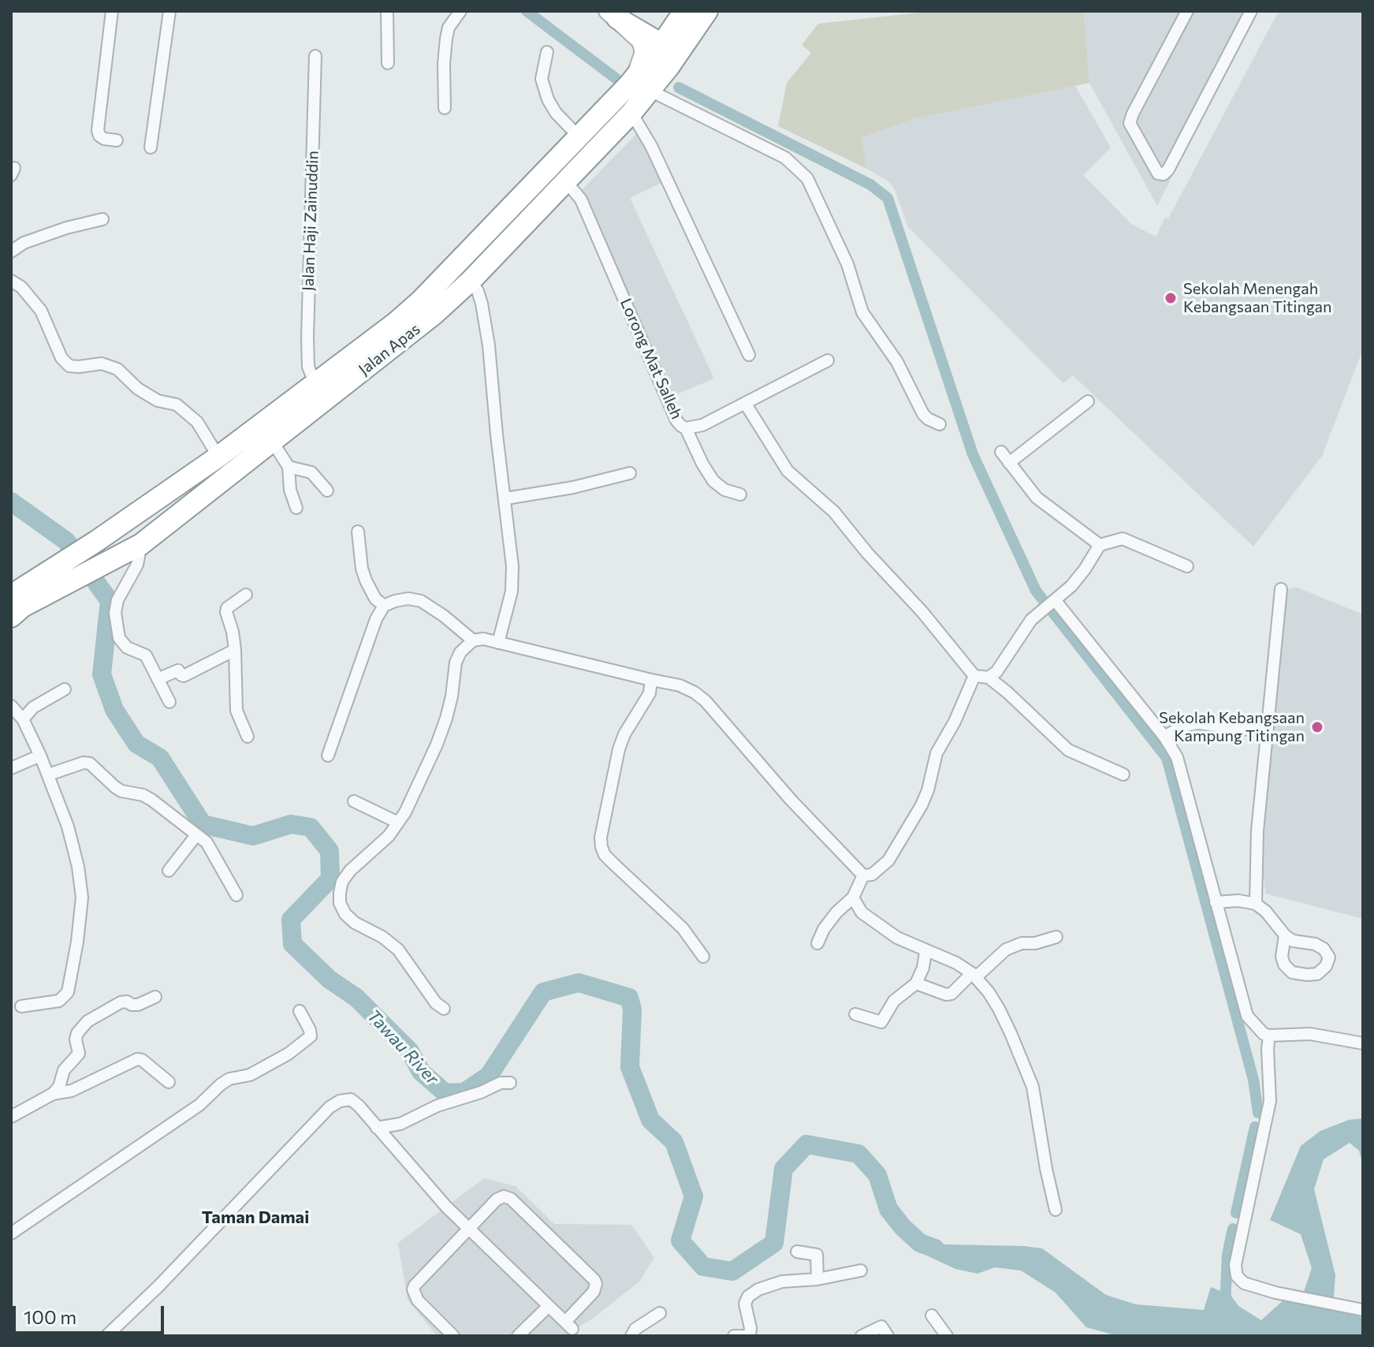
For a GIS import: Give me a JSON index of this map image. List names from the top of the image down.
{
  "streets": {
    "highway": ["Jalan Apas"],
    "street": ["Jalan Haji Zainuddin", "Lorong Mat Salleh"]
  },
  "crossings": [
    ["Jalan Haji Zainuddin", "Jalan Apas"],
    ["Jalan Apas", "Lorong Mat Salleh"]
  ],
  "districts": ["Taman Damai"],
  "water": ["Tawau River"],
  "places": ["Sekolah Menengah Kebangsaan Titingan", "Sekolah Kebangsaan Kampung Titingan"],
  "scale_bar": "100 m"
}
